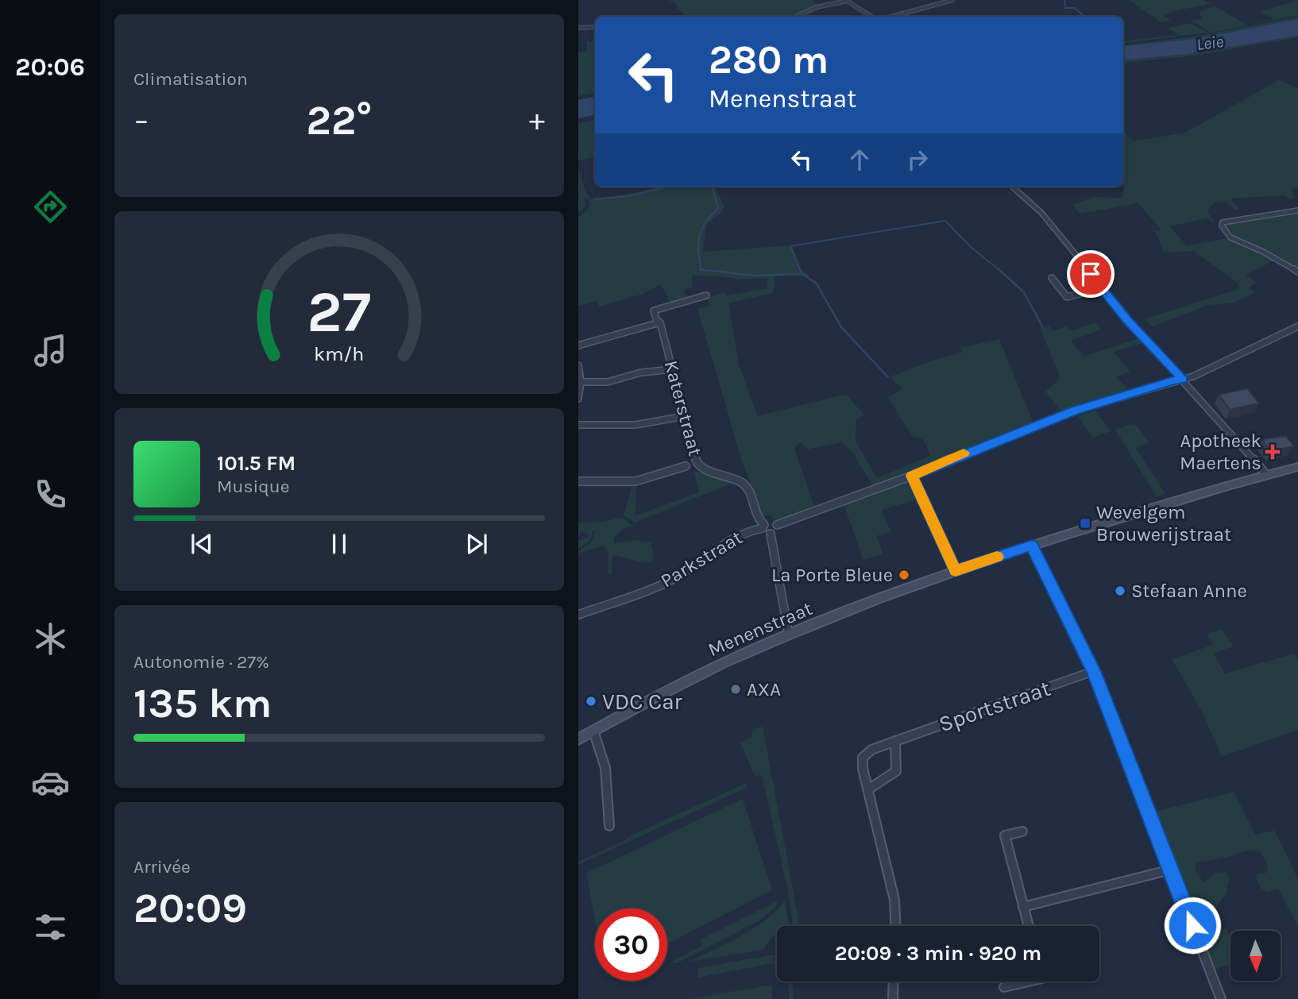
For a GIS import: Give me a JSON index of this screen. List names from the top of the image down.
{
  "streets": {
    "main road": ["Menenstraat"],
    "street": ["Katerstraat", "Parkstraat", "Sportstraat"]
  },
  "crossings": [
    ["Katerstraat", "Parkstraat"]
  ],
  "water": ["Leie"],
  "places": {
    "health": ["Apotheek Maertens"],
    "transit": ["Wevelgem Brouwerijstraat"],
    "other": [
      "La Porte Bleue",
      "Stefaan Anne",
      "AXA",
      "VDC Car"
    ]
  },
  "north": "bottom",
  "page": {
    "tabs": "20:06",
    "tile": [
      "Climatisation",
      ["Autonomie · 27%", "135 km"],
      ["Arrivée", "20:09"]
    ],
    "turn": ["280 m", "Menenstraat"],
    "heat": ["−", "22°", "+"],
    "song": ["101.5 FM", "Musique"],
    "limit": "30",
    "trip": "20:09 · 3 min · 920 m",
    "gauge": ["27", "km/h"]
  }
}
